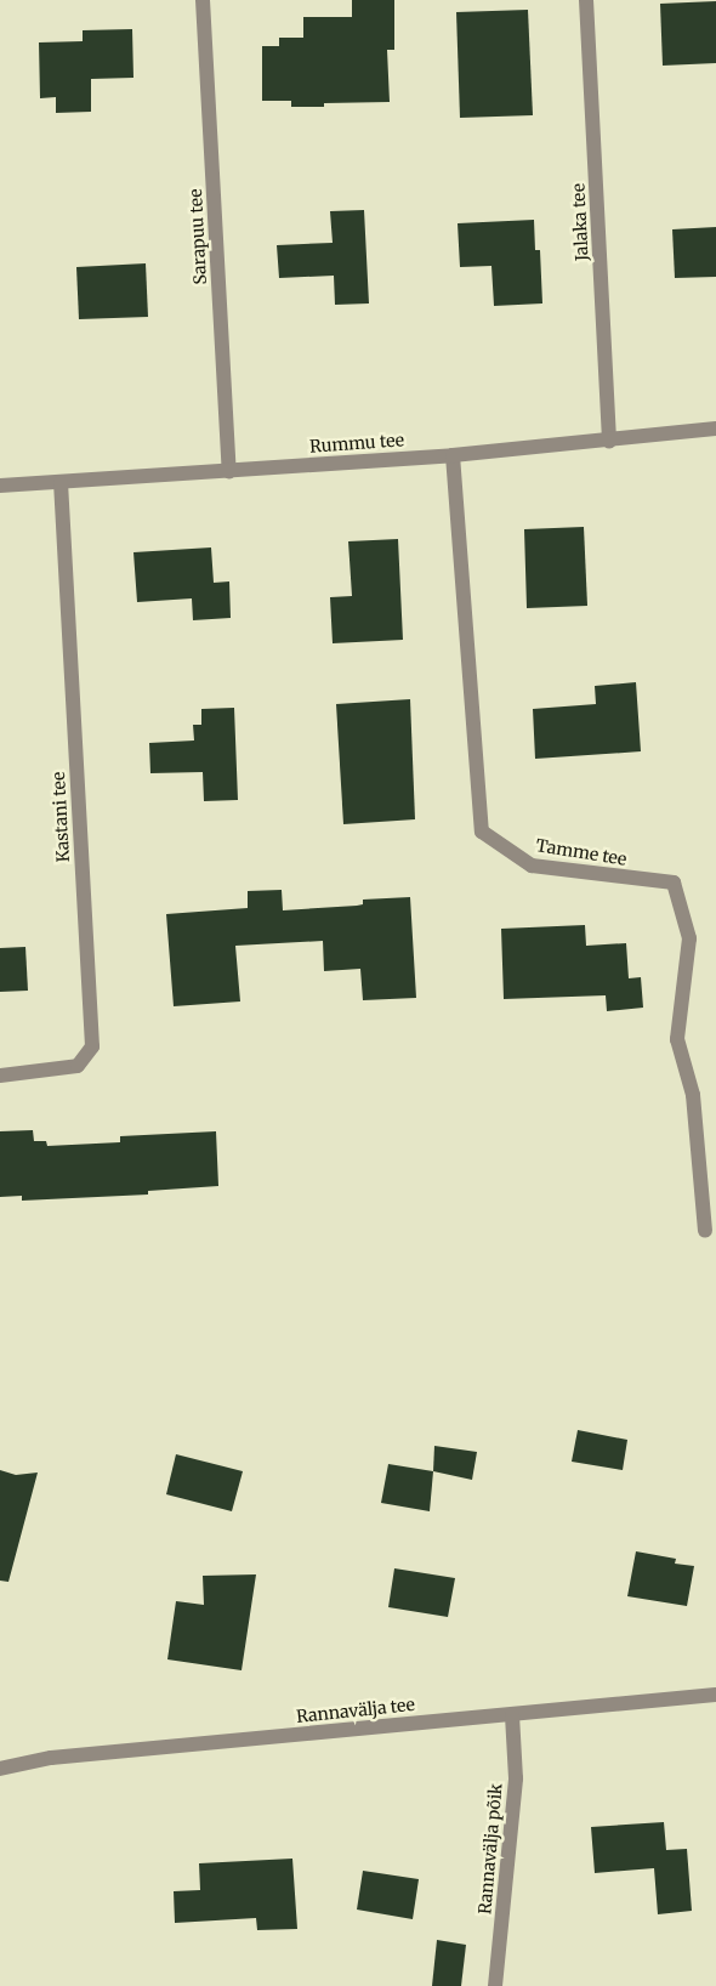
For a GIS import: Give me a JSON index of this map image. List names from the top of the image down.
{
  "streets": {
    "street": [
      "Jalaka tee",
      "Sarapuu tee",
      "Rummu tee",
      "Kastani tee",
      "Tamme tee",
      "Rannavälja tee",
      "Rannavälja põik"
    ]
  },
  "crossings": [
    ["Jalaka tee", "Rummu tee"],
    ["Sarapuu tee", "Rummu tee"],
    ["Rummu tee", "Kastani tee"],
    ["Rummu tee", "Tamme tee"],
    ["Rannavälja tee", "Rannavälja põik"]
  ]
}
